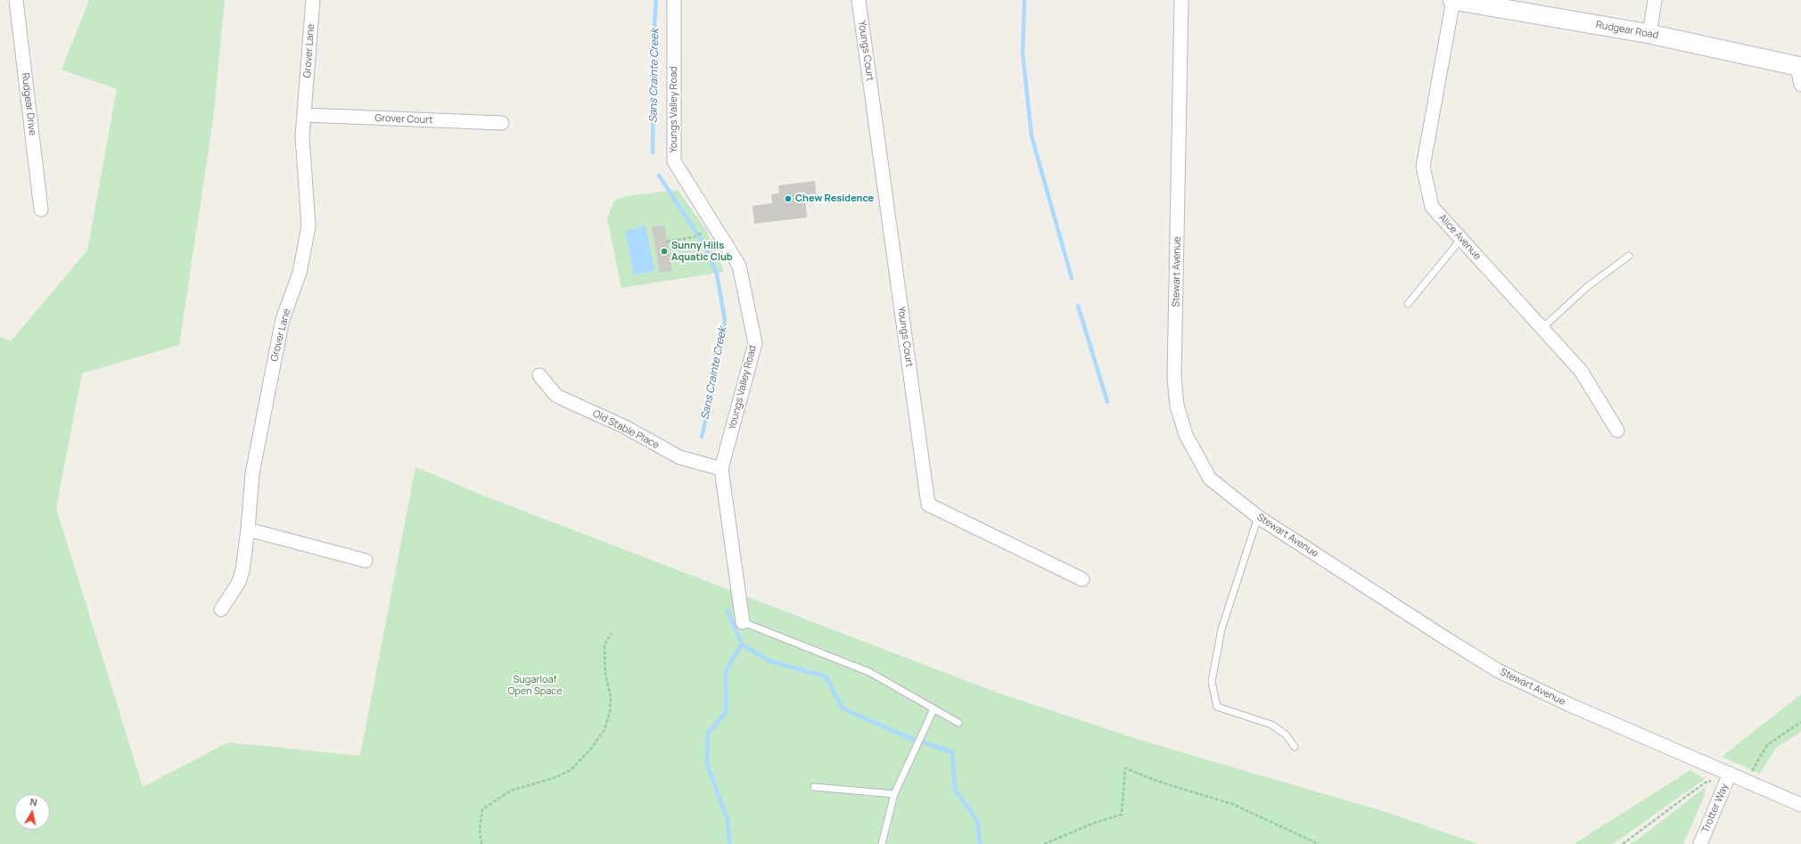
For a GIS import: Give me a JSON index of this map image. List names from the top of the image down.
{
  "streets": {
    "street": [
      "Rudgear Road",
      "Grover Lane",
      "Youngs Court",
      "Rudgear Drive",
      "Youngs Valley Road",
      "Grover Court",
      "Alice Avenue",
      "Stewart Avenue",
      "Old Stable Place",
      "Trotter Way"
    ]
  },
  "crossings": [
    ["Rudgear Road", "Alice Avenue"],
    ["Grover Lane", "Grover Court"],
    ["Youngs Valley Road", "Old Stable Place"],
    ["Stewart Avenue", "Trotter Way"]
  ],
  "water": ["Sans Crainte Creek"],
  "parks": ["Sugarloaf Open Space"],
  "places": ["Chew Residence", "Sunny Hills Aquatic Club"],
  "north": "top"
}
